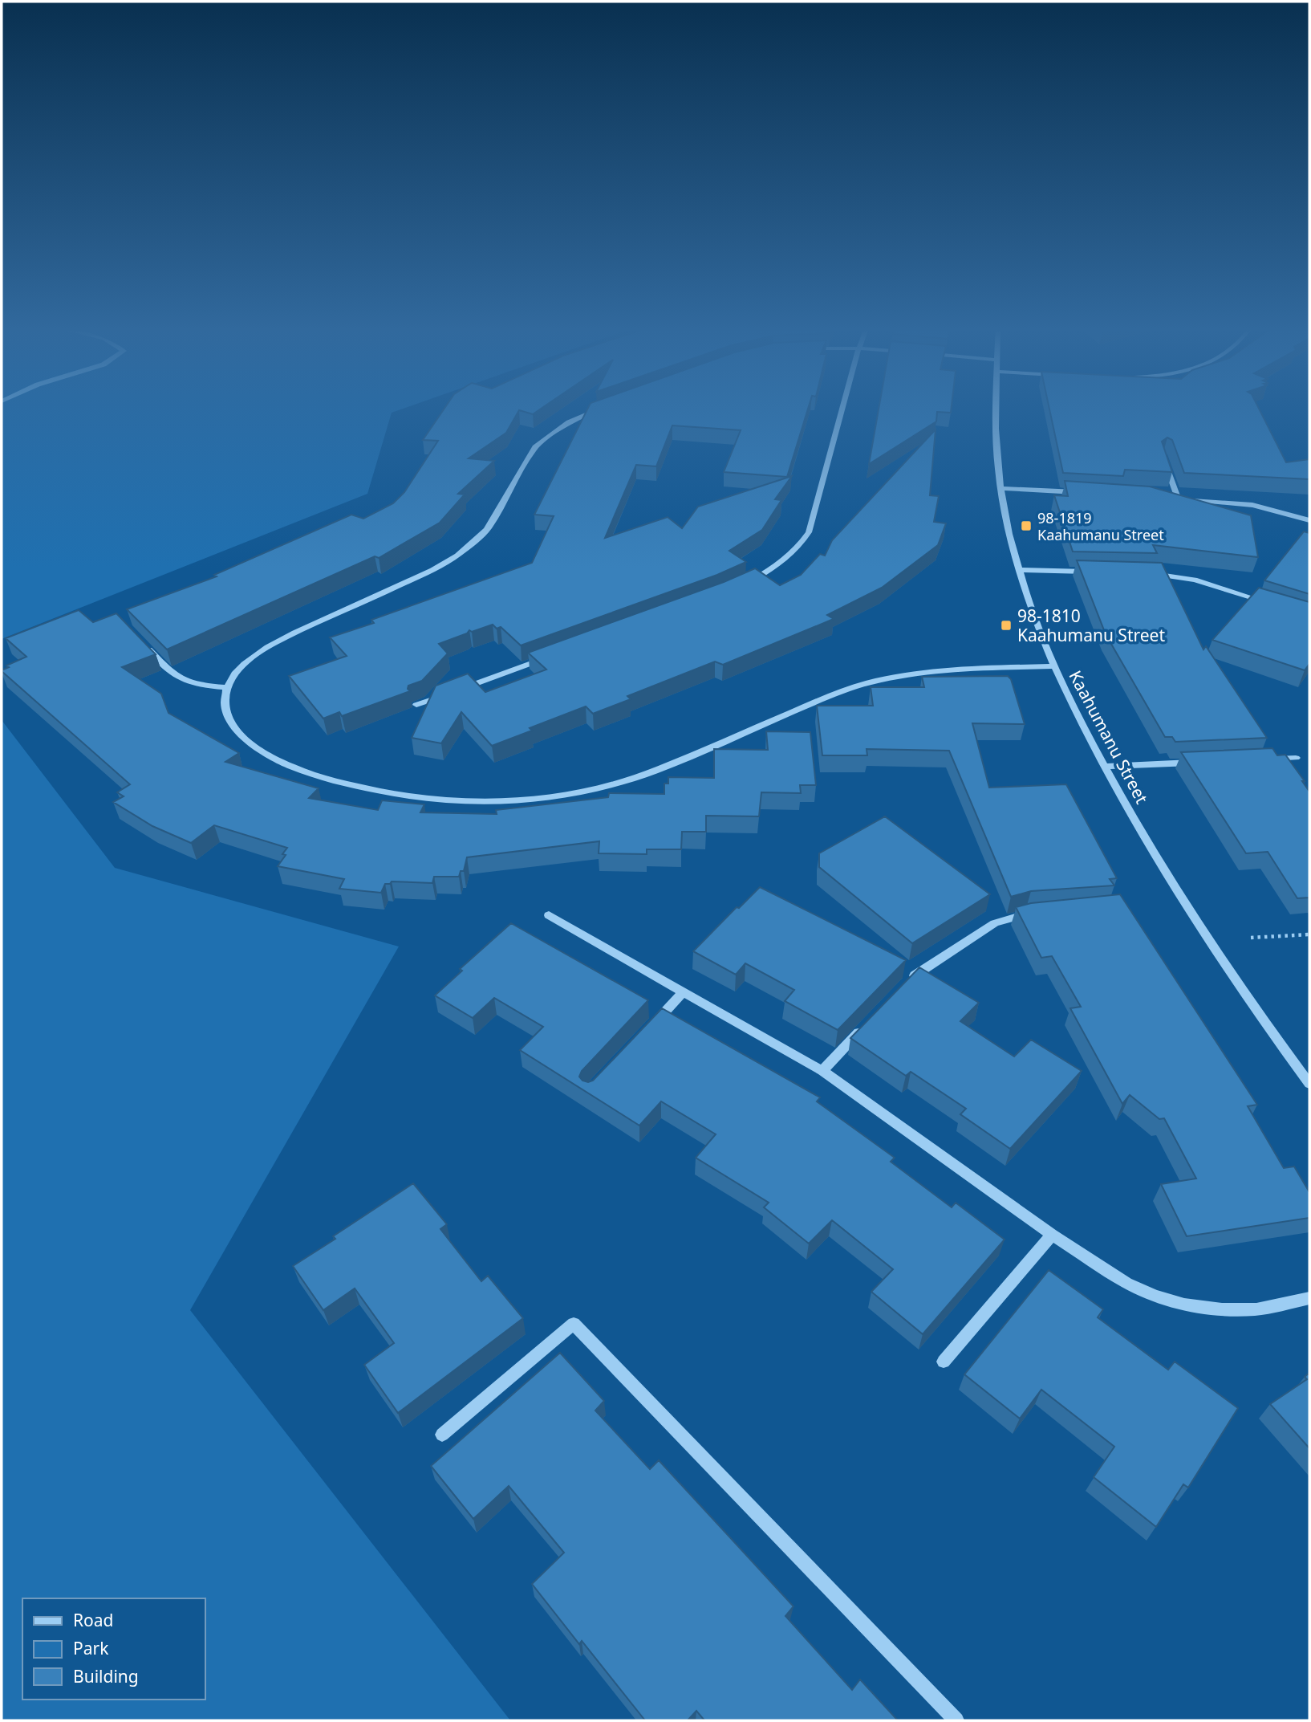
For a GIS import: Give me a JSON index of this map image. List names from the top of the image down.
{
  "streets": {
    "street": ["Kaahumanu Street"]
  },
  "places": {
    "transit": ["98-1819 Kaahumanu Street", "98-1810 Kaahumanu Street"]
  },
  "legend": ["Road", "Park", "Building"]
}
